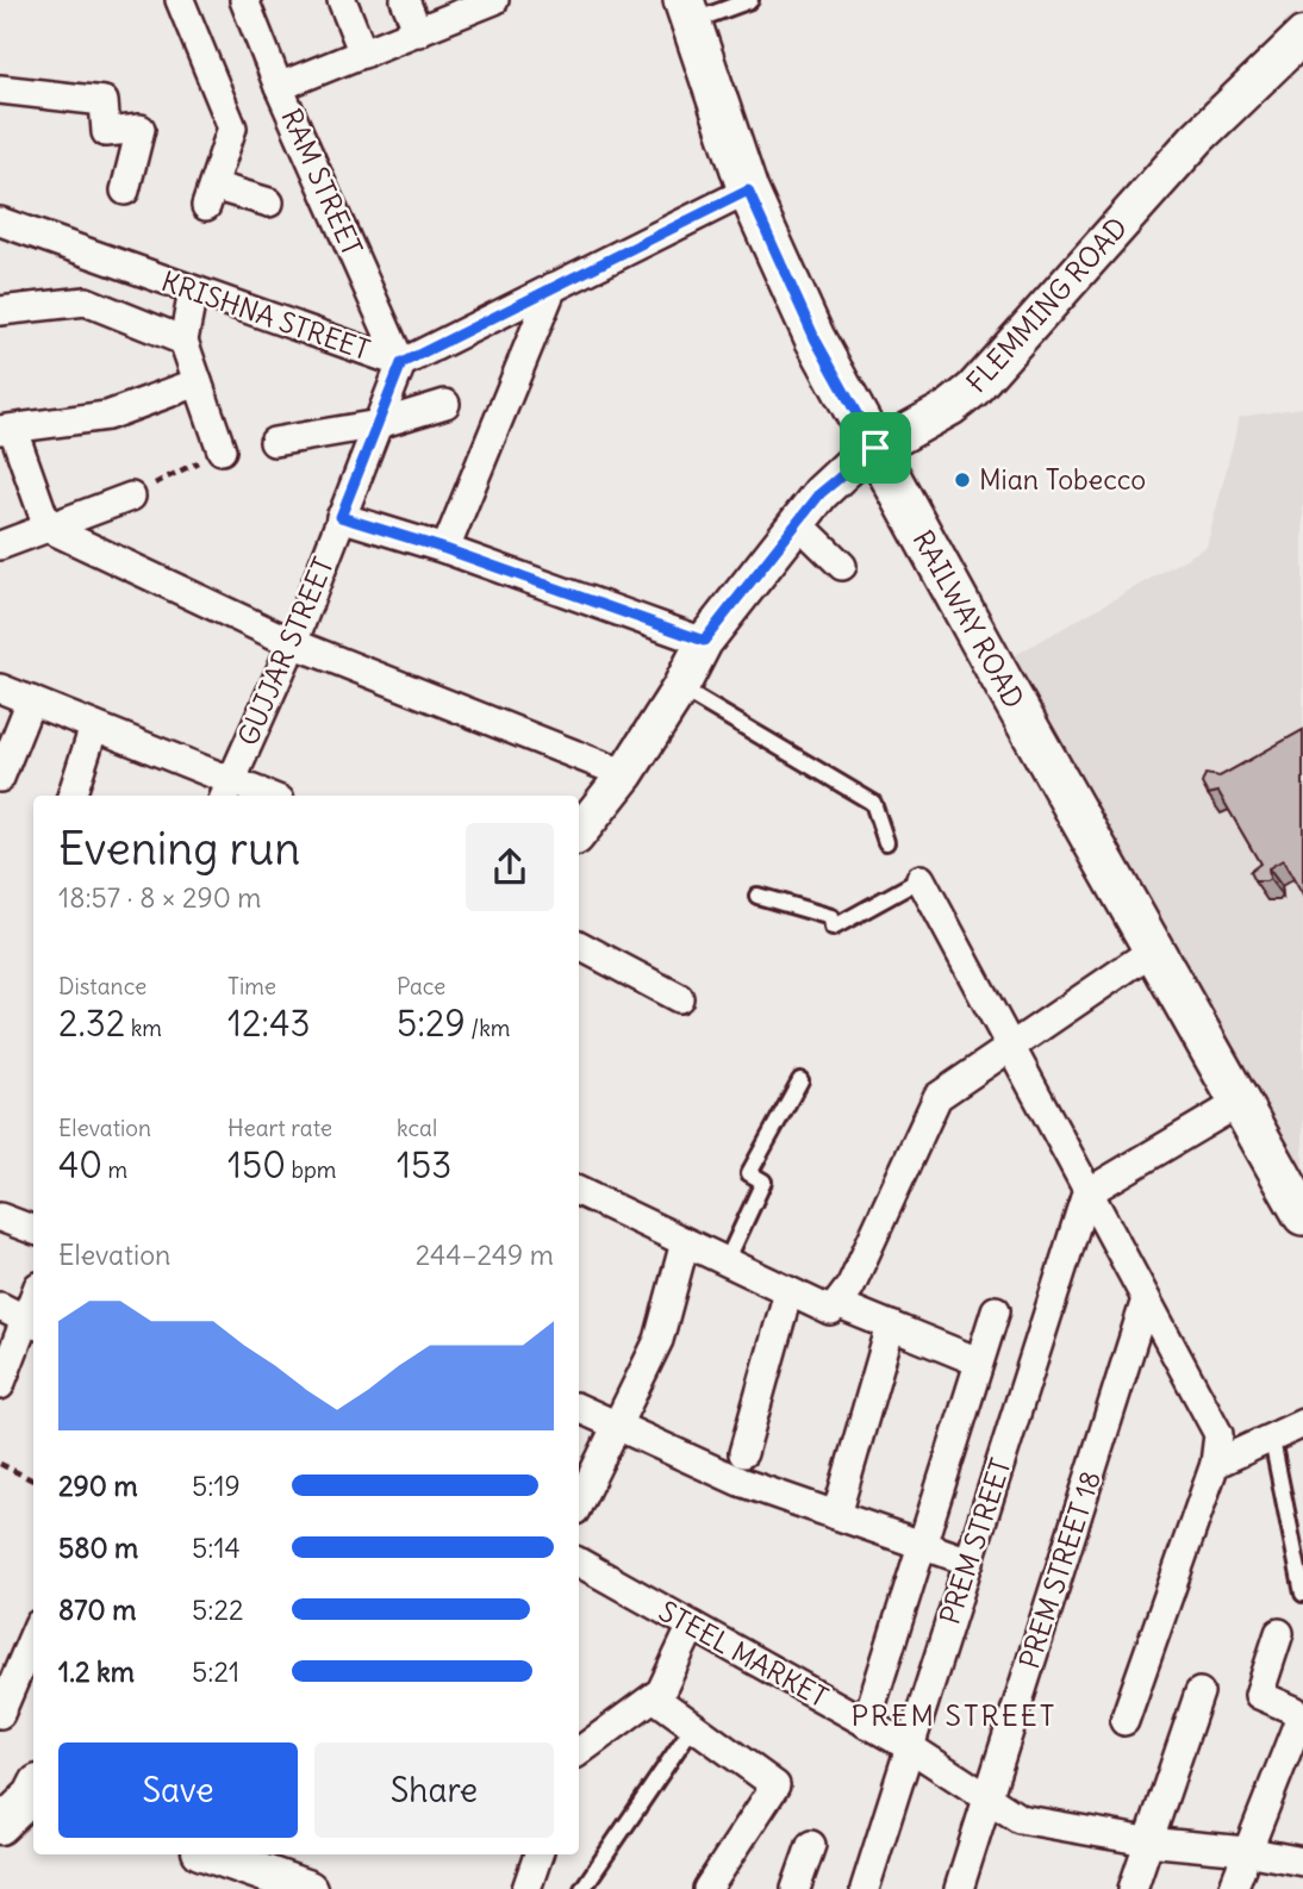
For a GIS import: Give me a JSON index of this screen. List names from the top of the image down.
{
  "streets": {
    "main road": ["RAILWAY ROAD"],
    "street": [
      "RAM STREET",
      "FLEMMING ROAD",
      "KRISHNA STREET",
      "GUJJAR STREET",
      "PREM STREET",
      "PREM STREET 18",
      "STEEL MARKET"
    ]
  },
  "crossings": [
    ["RAM STREET", "KRISHNA STREET"],
    ["RAM STREET", "GUJJAR STREET"],
    ["FLEMMING ROAD", "RAILWAY ROAD"],
    ["KRISHNA STREET", "RAILWAY ROAD"],
    ["KRISHNA STREET", "GUJJAR STREET"],
    ["PREM STREET", "STEEL MARKET"],
    ["PREM STREET 18", "STEEL MARKET"]
  ],
  "districts": ["PREM STREET"],
  "places": ["Mian Tobecco"],
  "page": {
    "heading": ["Evening run", "18:57 · 8 × 290 m"],
    "stats": [
      ["Distance", "2.32 km"],
      ["Time", "12:43"],
      ["Pace", "5:29 /km"],
      ["Elevation", "40 m"],
      ["Heart rate", "150 bpm"],
      ["kcal", "153"]
    ],
    "chart": ["Elevation", "244–249 m"],
    "list": [
      {
        "name": "290 m",
        "note": "5:19"
      },
      {
        "name": "580 m",
        "note": "5:14"
      },
      {
        "name": "870 m",
        "note": "5:22"
      },
      {
        "name": "1.2 km",
        "note": "5:21"
      }
    ],
    "buttons": ["Save", "Share"]
  }
}
